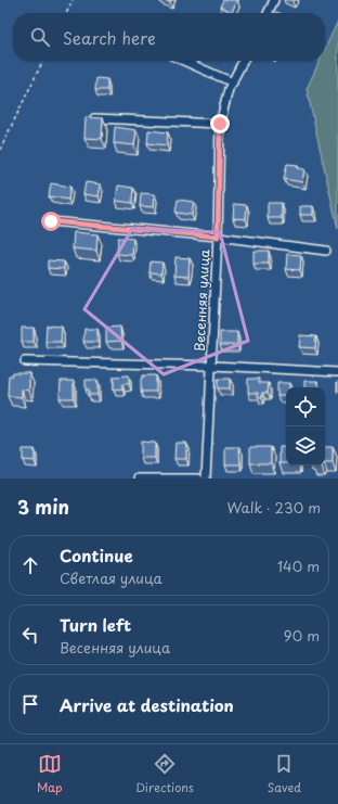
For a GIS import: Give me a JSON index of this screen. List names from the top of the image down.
{
  "streets": {
    "street": ["Весенняя улица"]
  },
  "page": {
    "search": "Search here",
    "heading": ["3 min", "Walk · 230 m"],
    "list": [
      ["Continue", "Светлая улица", "140 m"],
      ["Turn left", "Весенняя улица", "90 m"],
      "Arrive at destination"
    ],
    "nav": ["Map", "Directions", "Saved"]
  }
}
